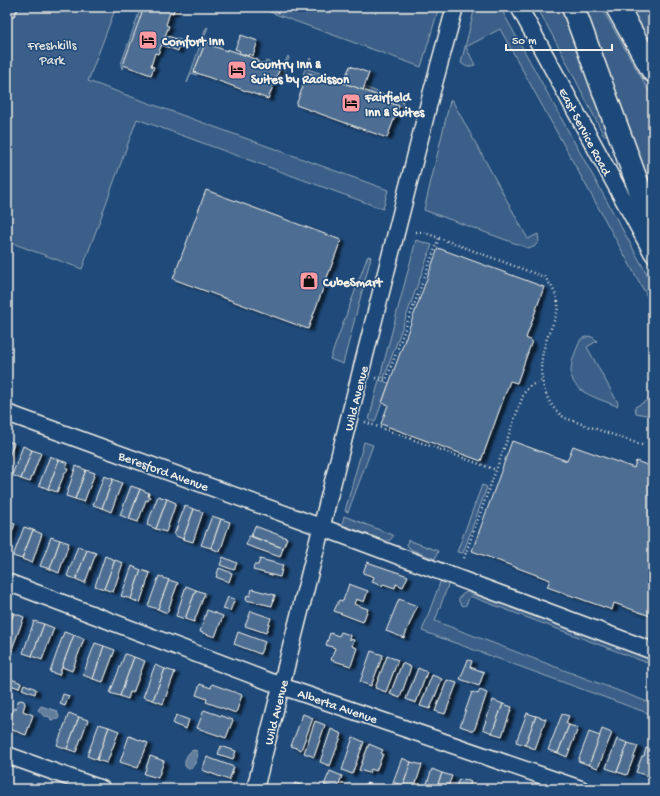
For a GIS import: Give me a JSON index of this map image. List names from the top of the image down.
{
  "streets": {
    "street": [
      "East Service Road",
      "Wild Avenue",
      "Beresford Avenue",
      "Alberta Avenue"
    ]
  },
  "crossings": [
    ["Wild Avenue", "Beresford Avenue"],
    ["Wild Avenue", "Alberta Avenue"]
  ],
  "parks": ["Freshkills Park"],
  "places": {
    "hotel": ["Comfort Inn", "Country Inn & Suites by Radisson", "Fairfield Inn & Suites"],
    "shop": ["CubeSmart"]
  },
  "scale_bar": "50 m"
}
